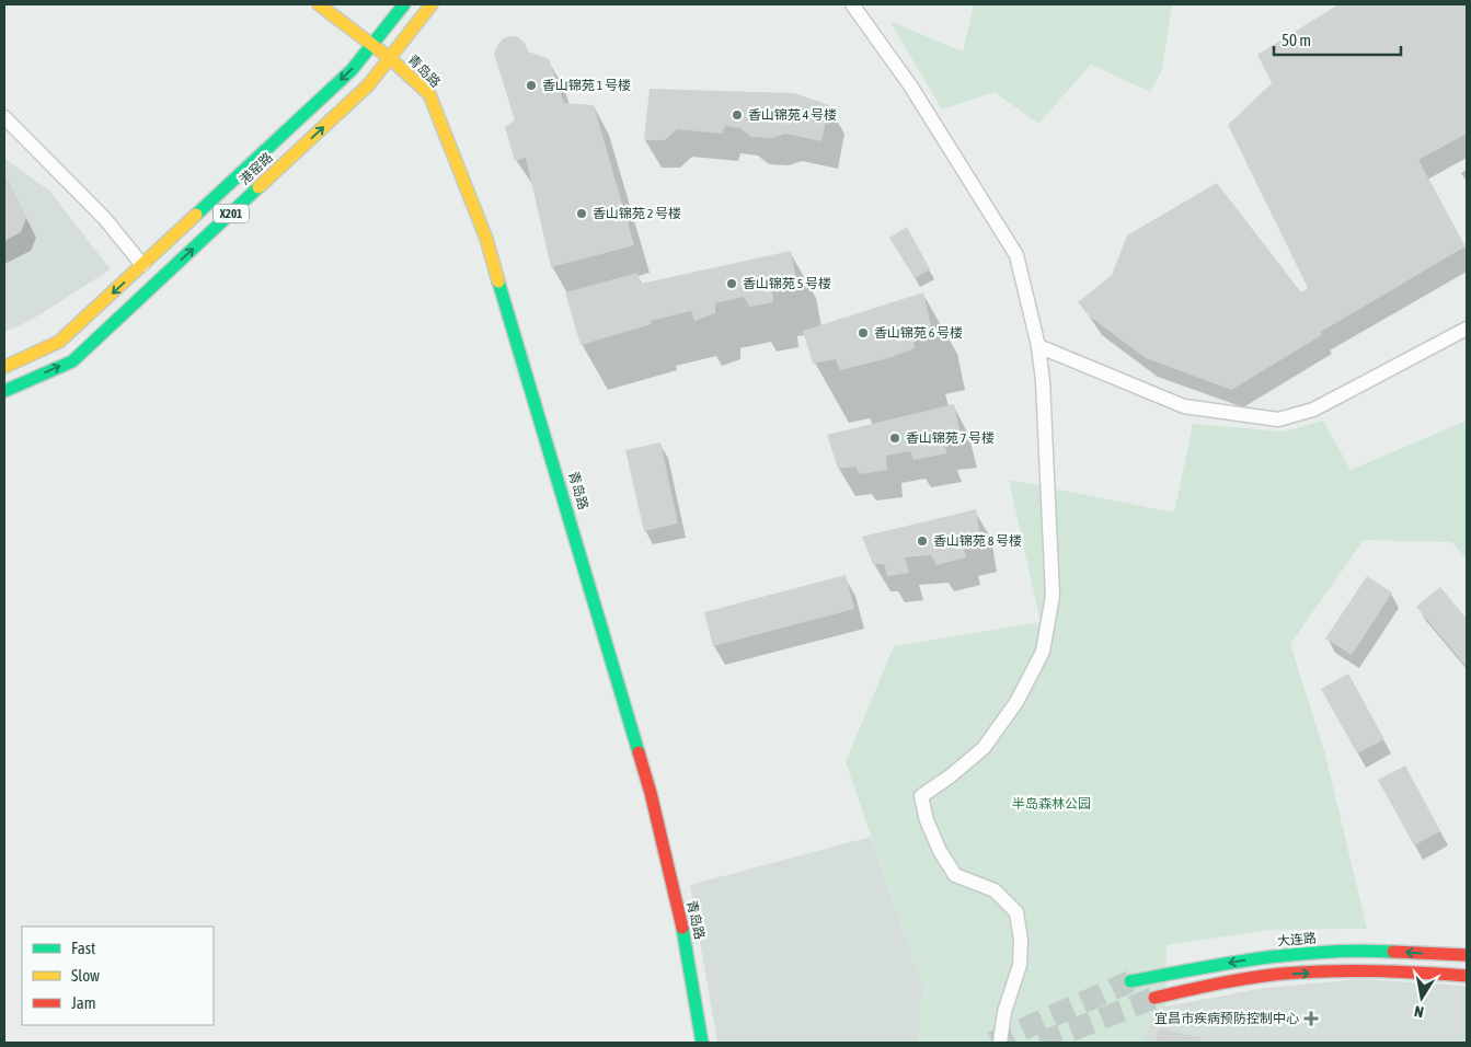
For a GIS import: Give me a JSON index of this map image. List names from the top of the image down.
{
  "streets": {
    "main road": [
      "青岛路",
      "港窑路",
      "X201",
      "大连路"
    ]
  },
  "crossings": [
    ["青岛路", "港窑路"]
  ],
  "parks": ["半岛森林公园"],
  "places": {
    "other": [
      "香山锦苑 1 号楼",
      "香山锦苑 4 号楼",
      "香山锦苑 2 号楼",
      "香山锦苑 5 号楼",
      "香山锦苑 6 号楼",
      "香山锦苑 7 号楼",
      "香山锦苑 8 号楼"
    ],
    "health": ["宜昌市疾病预防控制中心"]
  },
  "legend": ["Fast", "Slow", "Jam"],
  "scale_bar": "50 m",
  "north": "bottom"
}
